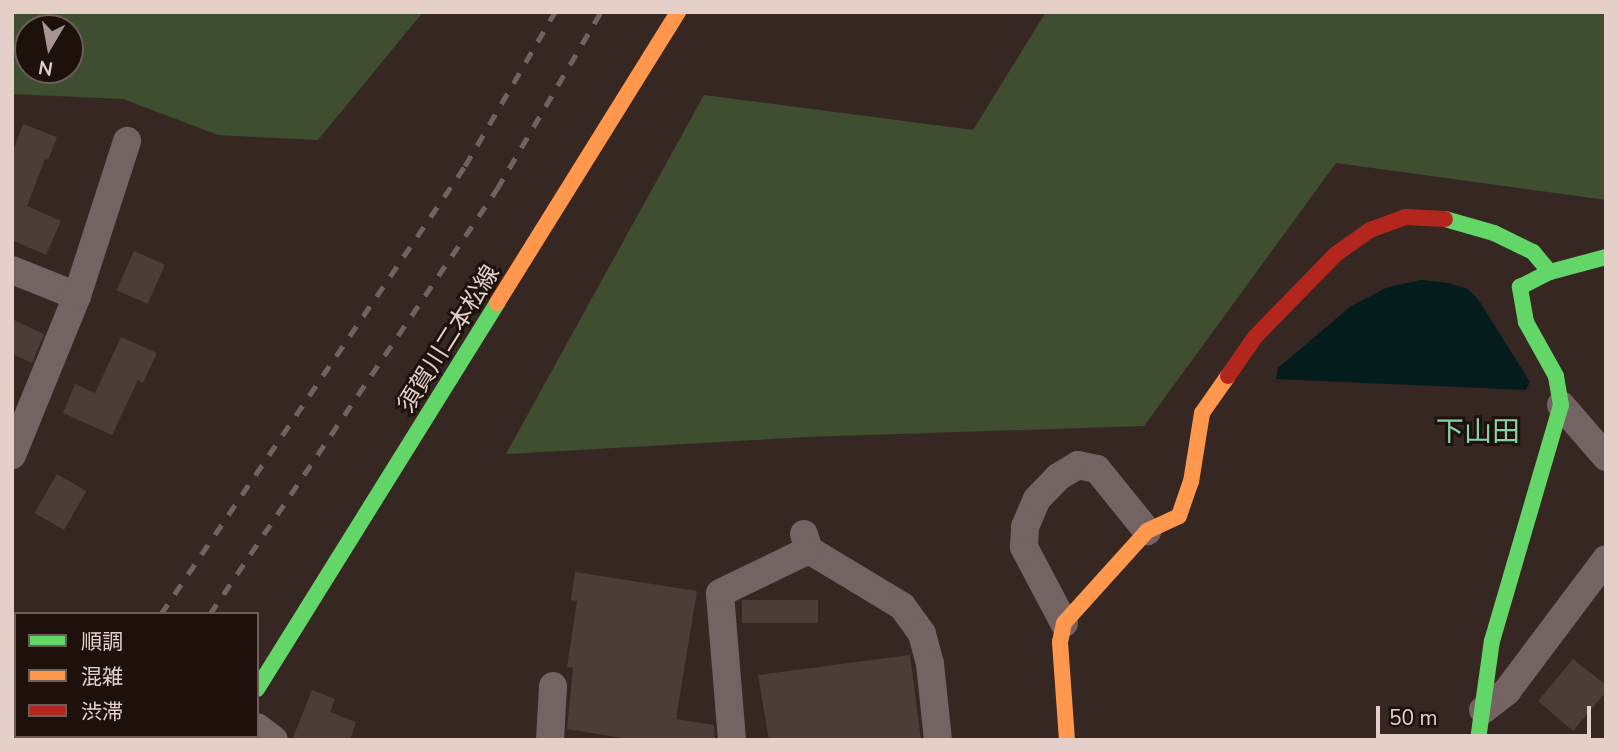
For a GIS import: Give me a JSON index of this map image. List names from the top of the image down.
{
  "streets": {
    "street": ["須賀川二本松線"]
  },
  "districts": ["下山田"],
  "legend": ["順調", "混雑", "渋滞"],
  "scale_bar": "50 m",
  "north": "bottom"
}
